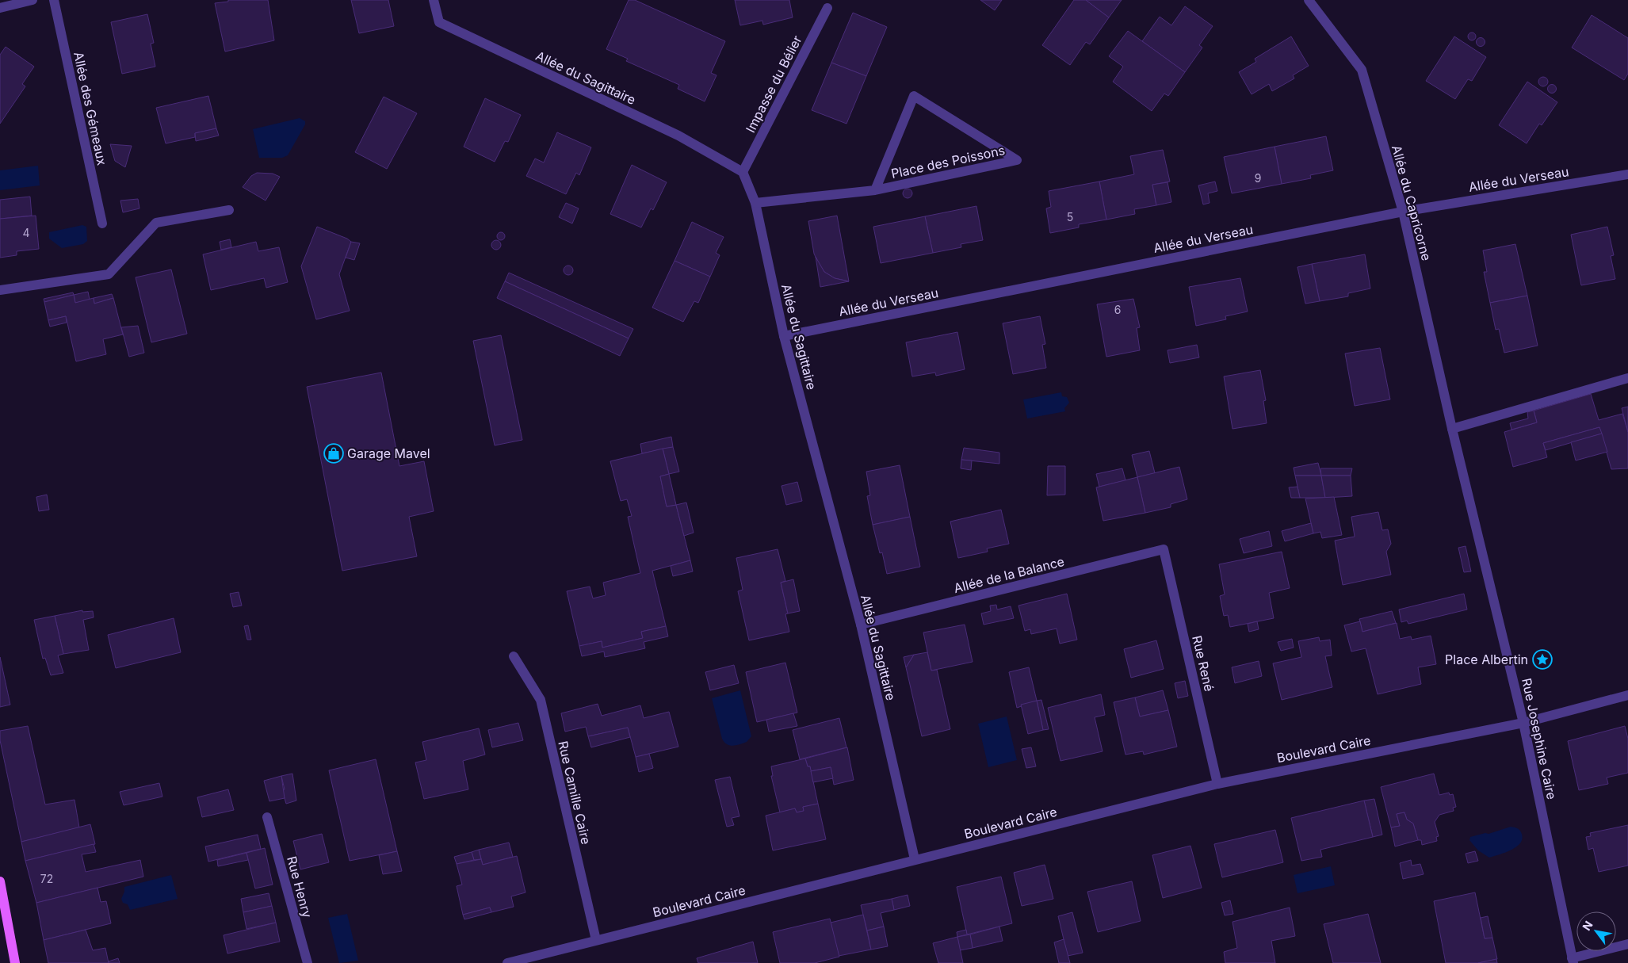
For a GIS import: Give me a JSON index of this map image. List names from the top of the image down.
{
  "streets": {
    "street": [
      "Allée du Sagittaire",
      "Impasse du Bélier",
      "Allée des Gémeaux",
      "Place des Poissons",
      "Allée du Verseau",
      "Allée du Capricorne",
      "Allée de la Balance",
      "Rue René",
      "Rue Josephine Caire",
      "Boulevard Caire",
      "Rue Camille Caire",
      "Rue Henry"
    ]
  },
  "crossings": [
    ["Allée du Sagittaire", "Impasse du Bélier"],
    ["Allée du Sagittaire", "Place des Poissons"],
    ["Allée du Sagittaire", "Allée du Verseau"],
    ["Allée du Sagittaire", "Allée de la Balance"],
    ["Allée du Sagittaire", "Boulevard Caire"],
    ["Allée du Verseau", "Allée du Capricorne"],
    ["Allée du Capricorne", "Rue Josephine Caire"],
    ["Allée de la Balance", "Rue René"],
    ["Rue René", "Boulevard Caire"],
    ["Rue Josephine Caire", "Boulevard Caire"],
    ["Boulevard Caire", "Rue Camille Caire"]
  ],
  "places": {
    "shop": ["Garage Mavel"],
    "place": ["Place Albertin"]
  },
  "house_numbers": [
    "9",
    "5",
    "4",
    "6",
    "72"
  ],
  "north": "top left"
}
